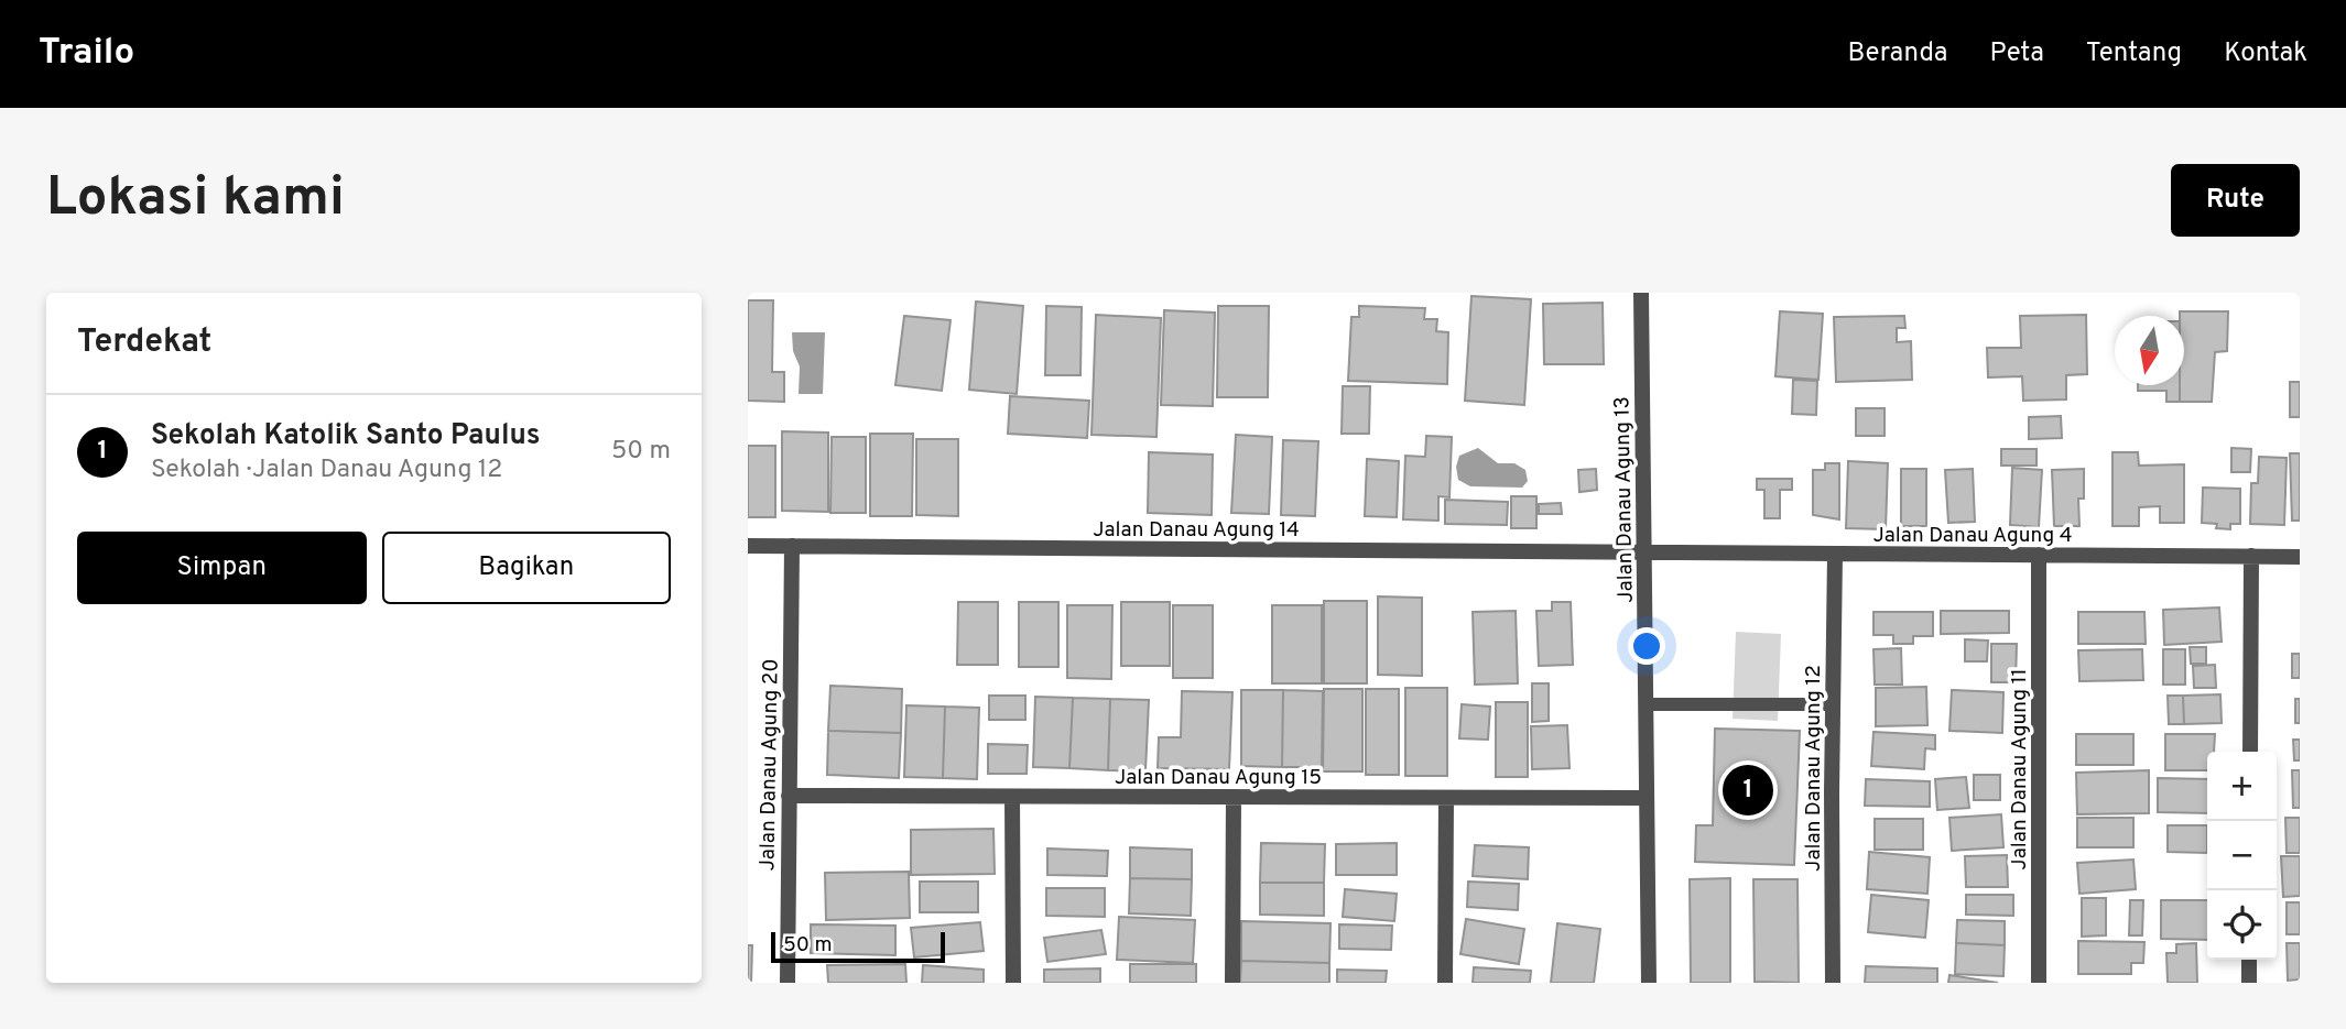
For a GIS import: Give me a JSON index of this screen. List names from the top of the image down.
{
  "streets": {
    "street": [
      "Jalan Danau Agung 13",
      "Jalan Danau Agung 14",
      "Jalan Danau Agung 4",
      "Jalan Danau Agung 20",
      "Jalan Danau Agung 12",
      "Jalan Danau Agung 11",
      "Jalan Danau Agung 15"
    ]
  },
  "crossings": [
    ["Jalan Danau Agung 13", "Jalan Danau Agung 14"],
    ["Jalan Danau Agung 13", "Jalan Danau Agung 4"],
    ["Jalan Danau Agung 13", "Jalan Danau Agung 15"],
    ["Jalan Danau Agung 14", "Jalan Danau Agung 4"],
    ["Jalan Danau Agung 14", "Jalan Danau Agung 20"],
    ["Jalan Danau Agung 4", "Jalan Danau Agung 12"],
    ["Jalan Danau Agung 4", "Jalan Danau Agung 11"],
    ["Jalan Danau Agung 20", "Jalan Danau Agung 15"]
  ],
  "scale_bar": "50 m",
  "north": "bottom",
  "page": {
    "header": "Trailo",
    "nav": [
      "Beranda",
      "Peta",
      "Tentang",
      "Kontak"
    ],
    "buttons": [
      "Rute",
      ["Simpan", "Bagikan"]
    ],
    "title": "Lokasi kami",
    "heading": "Terdekat",
    "list": [
      {
        "mark": "1",
        "name": "Sekolah Katolik Santo Paulus",
        "note": "Sekolah · Jalan Danau Agung 12",
        "value": "50 m"
      }
    ],
    "map_buttons": ["+", "−"],
    "pins": "1",
    "scale": "50 m"
  }
}
